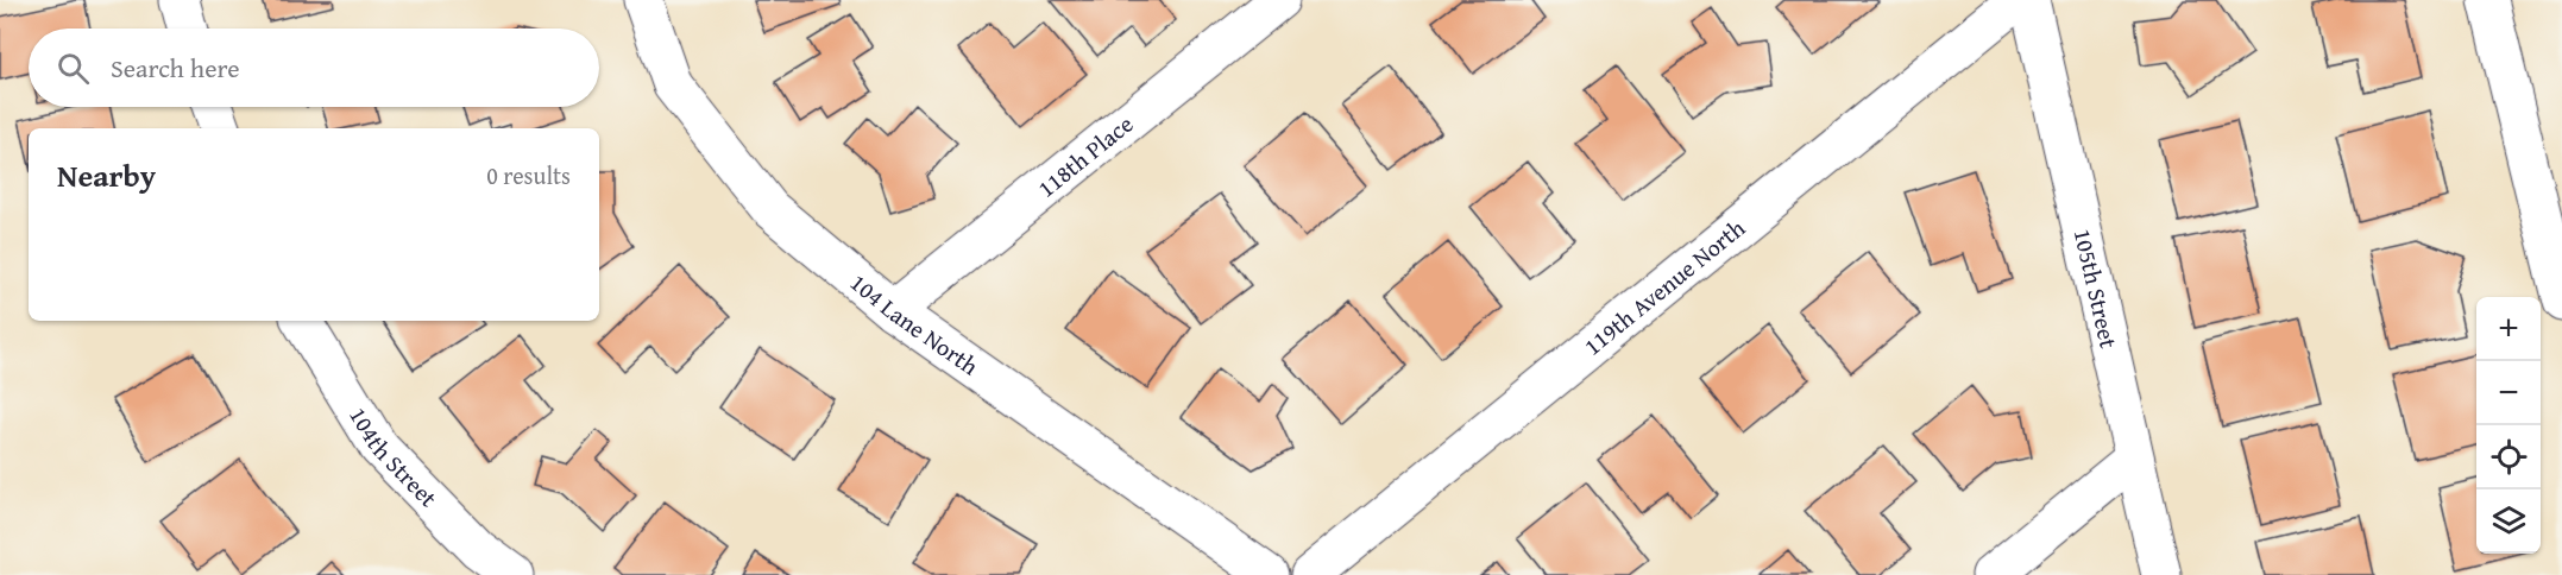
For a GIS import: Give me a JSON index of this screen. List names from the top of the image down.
{
  "streets": {
    "street": [
      "118th Place",
      "119th Avenue North",
      "105th Street",
      "104 Lane North",
      "104th Street"
    ]
  },
  "crossings": [
    ["118th Place", "104 Lane North"]
  ],
  "page": {
    "search": "Search here",
    "heading": ["Nearby", "0 results"],
    "map_buttons": ["+", "−"]
  }
}
